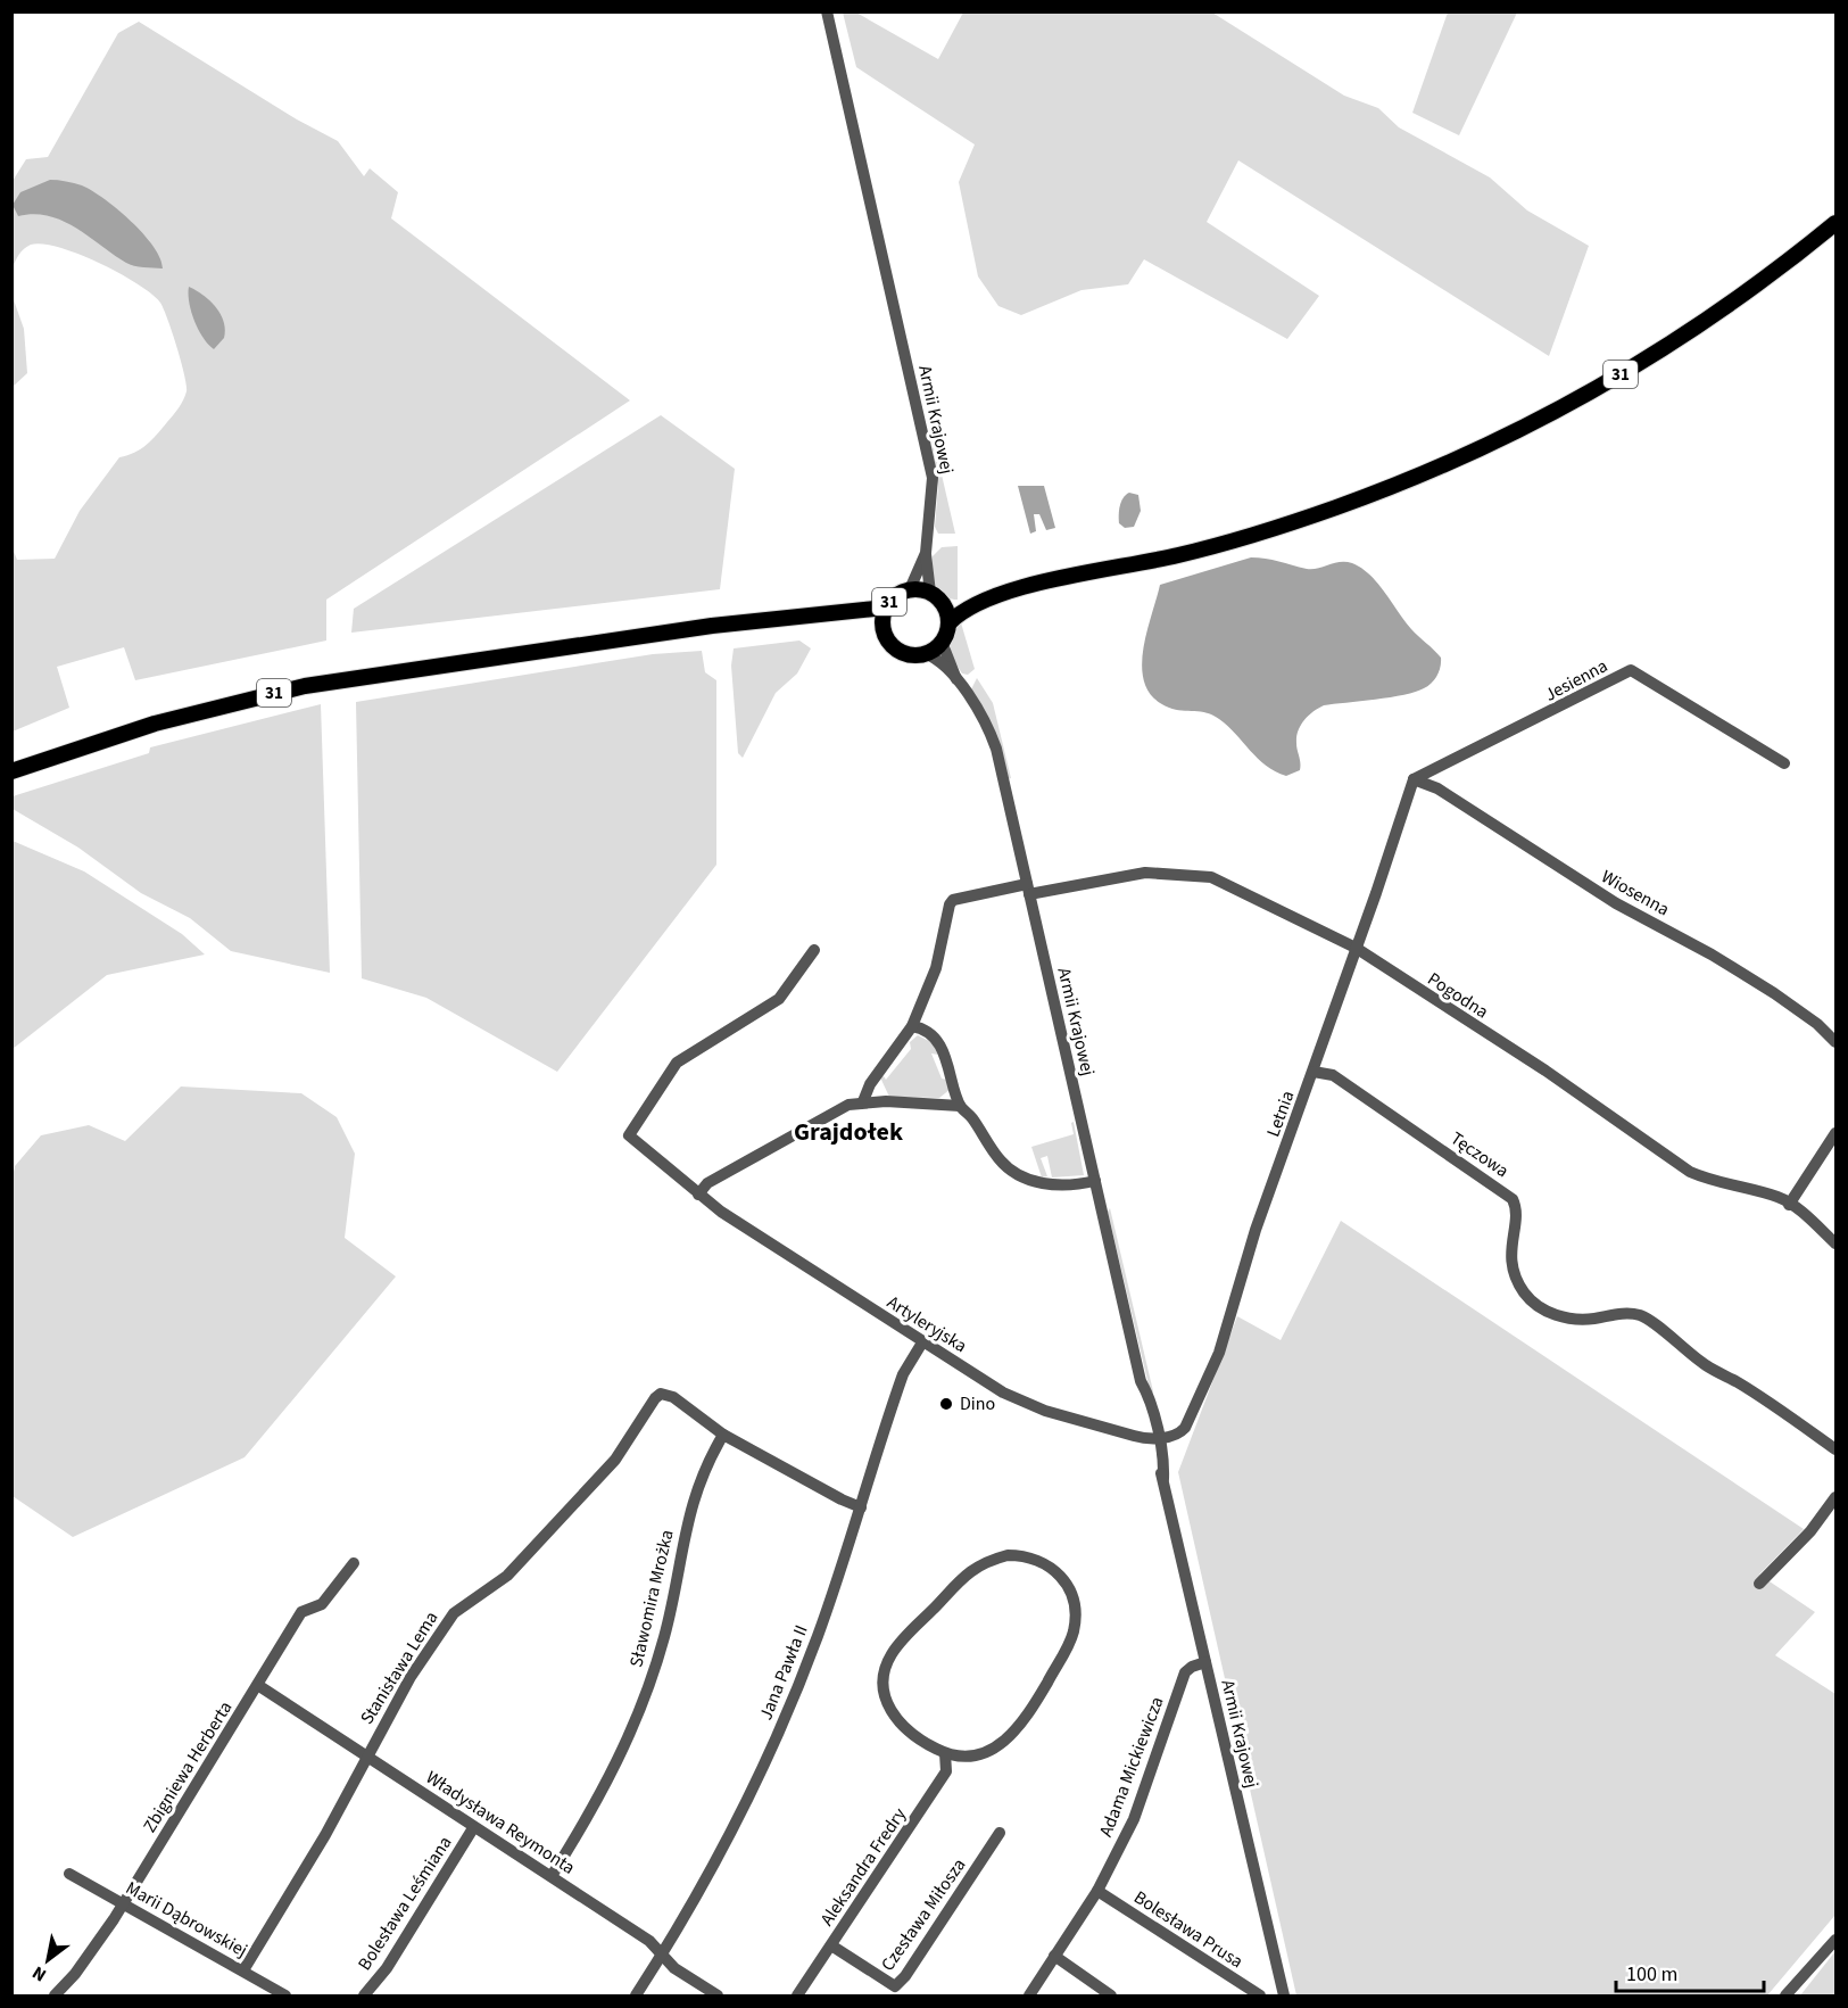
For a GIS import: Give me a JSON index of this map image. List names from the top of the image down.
{
  "streets": {
    "main road": ["31"],
    "street": [
      "Armii Krajowej",
      "Jesienna",
      "Wiosenna",
      "Pogodna",
      "Letnia",
      "Tęczowa",
      "Artyleryjska",
      "Sławomira Mrożka",
      "Stanisława Lema",
      "Jana Pawła II",
      "Zbigniewa Herberta",
      "Adama Mickiewicza",
      "Władysława Reymonta",
      "Aleksandra Fredry",
      "Bolesława Leśmiana",
      "Czesława Miłosza",
      "Marii Dąbrowskiej",
      "Bolesława Prusa"
    ]
  },
  "crossings": [
    ["31", "Armii Krajowej"],
    ["Armii Krajowej", "Pogodna"],
    ["Armii Krajowej", "Letnia"],
    ["Armii Krajowej", "Artyleryjska"],
    ["Armii Krajowej", "Adama Mickiewicza"],
    ["Jesienna", "Wiosenna"],
    ["Jesienna", "Letnia"],
    ["Wiosenna", "Letnia"],
    ["Pogodna", "Letnia"],
    ["Letnia", "Tęczowa"],
    ["Letnia", "Artyleryjska"],
    ["Artyleryjska", "Jana Pawła II"],
    ["Sławomira Mrożka", "Stanisława Lema"],
    ["Sławomira Mrożka", "Władysława Reymonta"],
    ["Stanisława Lema", "Władysława Reymonta"],
    ["Stanisława Lema", "Marii Dąbrowskiej"],
    ["Jana Pawła II", "Władysława Reymonta"],
    ["Zbigniewa Herberta", "Władysława Reymonta"],
    ["Zbigniewa Herberta", "Marii Dąbrowskiej"],
    ["Adama Mickiewicza", "Bolesława Prusa"],
    ["Władysława Reymonta", "Bolesława Leśmiana"],
    ["Aleksandra Fredry", "Czesława Miłosza"]
  ],
  "districts": ["Grajdołek"],
  "places": ["Dino"],
  "scale_bar": "100 m",
  "north": "bottom left"
}
